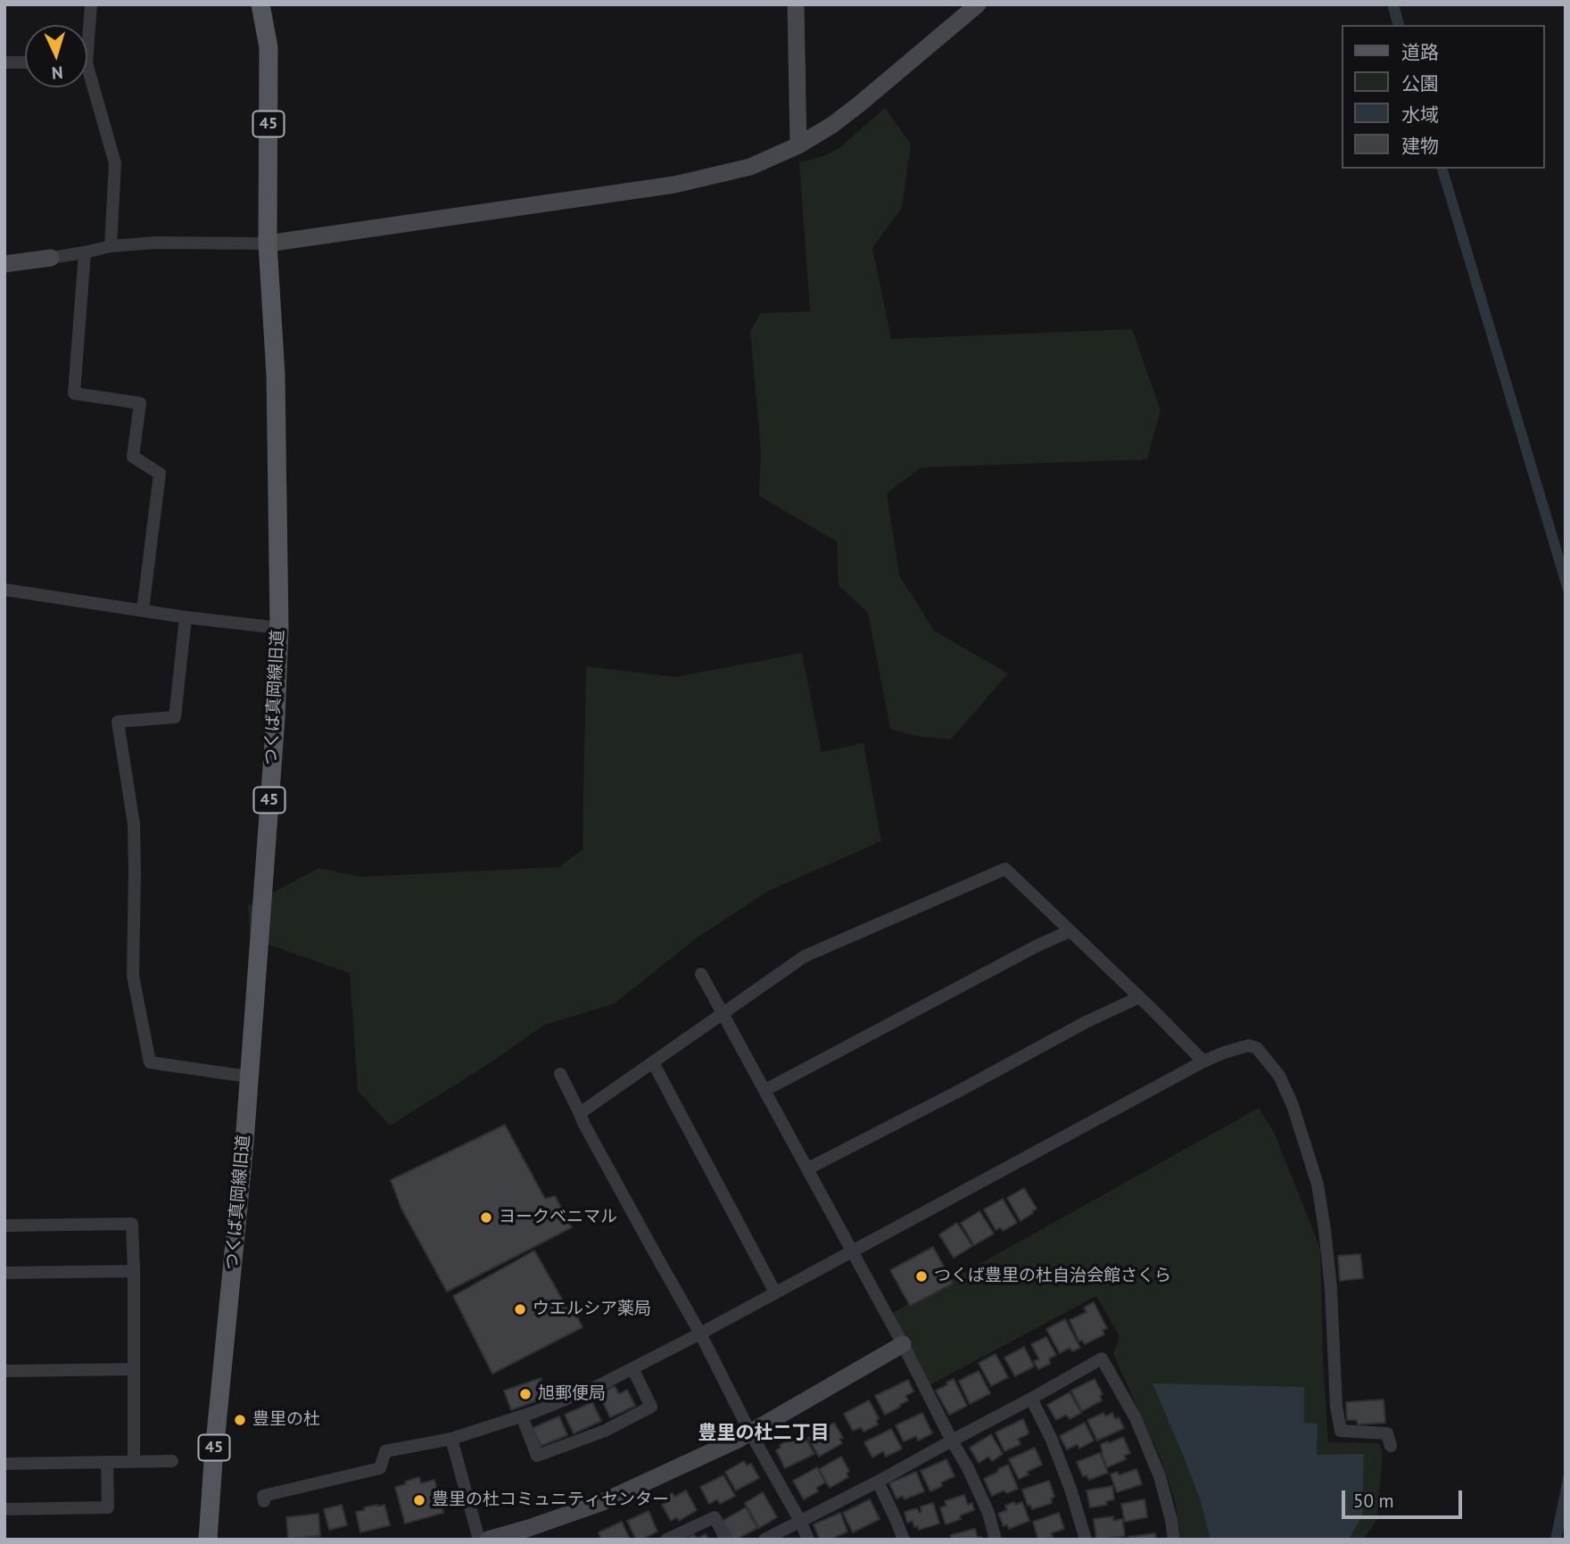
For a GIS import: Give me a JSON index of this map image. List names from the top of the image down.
{
  "streets": {
    "main road": ["45", "つくば真岡線旧道"]
  },
  "districts": ["豊里の杜二丁目"],
  "places": [
    "ヨークベニマル",
    "つくば豊里の杜自治会館さくら",
    "ウエルシア薬局",
    "旭郵便局",
    "豊里の杜",
    "豊里の杜コミュニティセンター"
  ],
  "legend": [
    "道路",
    "公園",
    "水域",
    "建物"
  ],
  "scale_bar": "50 m",
  "north": "bottom"
}
